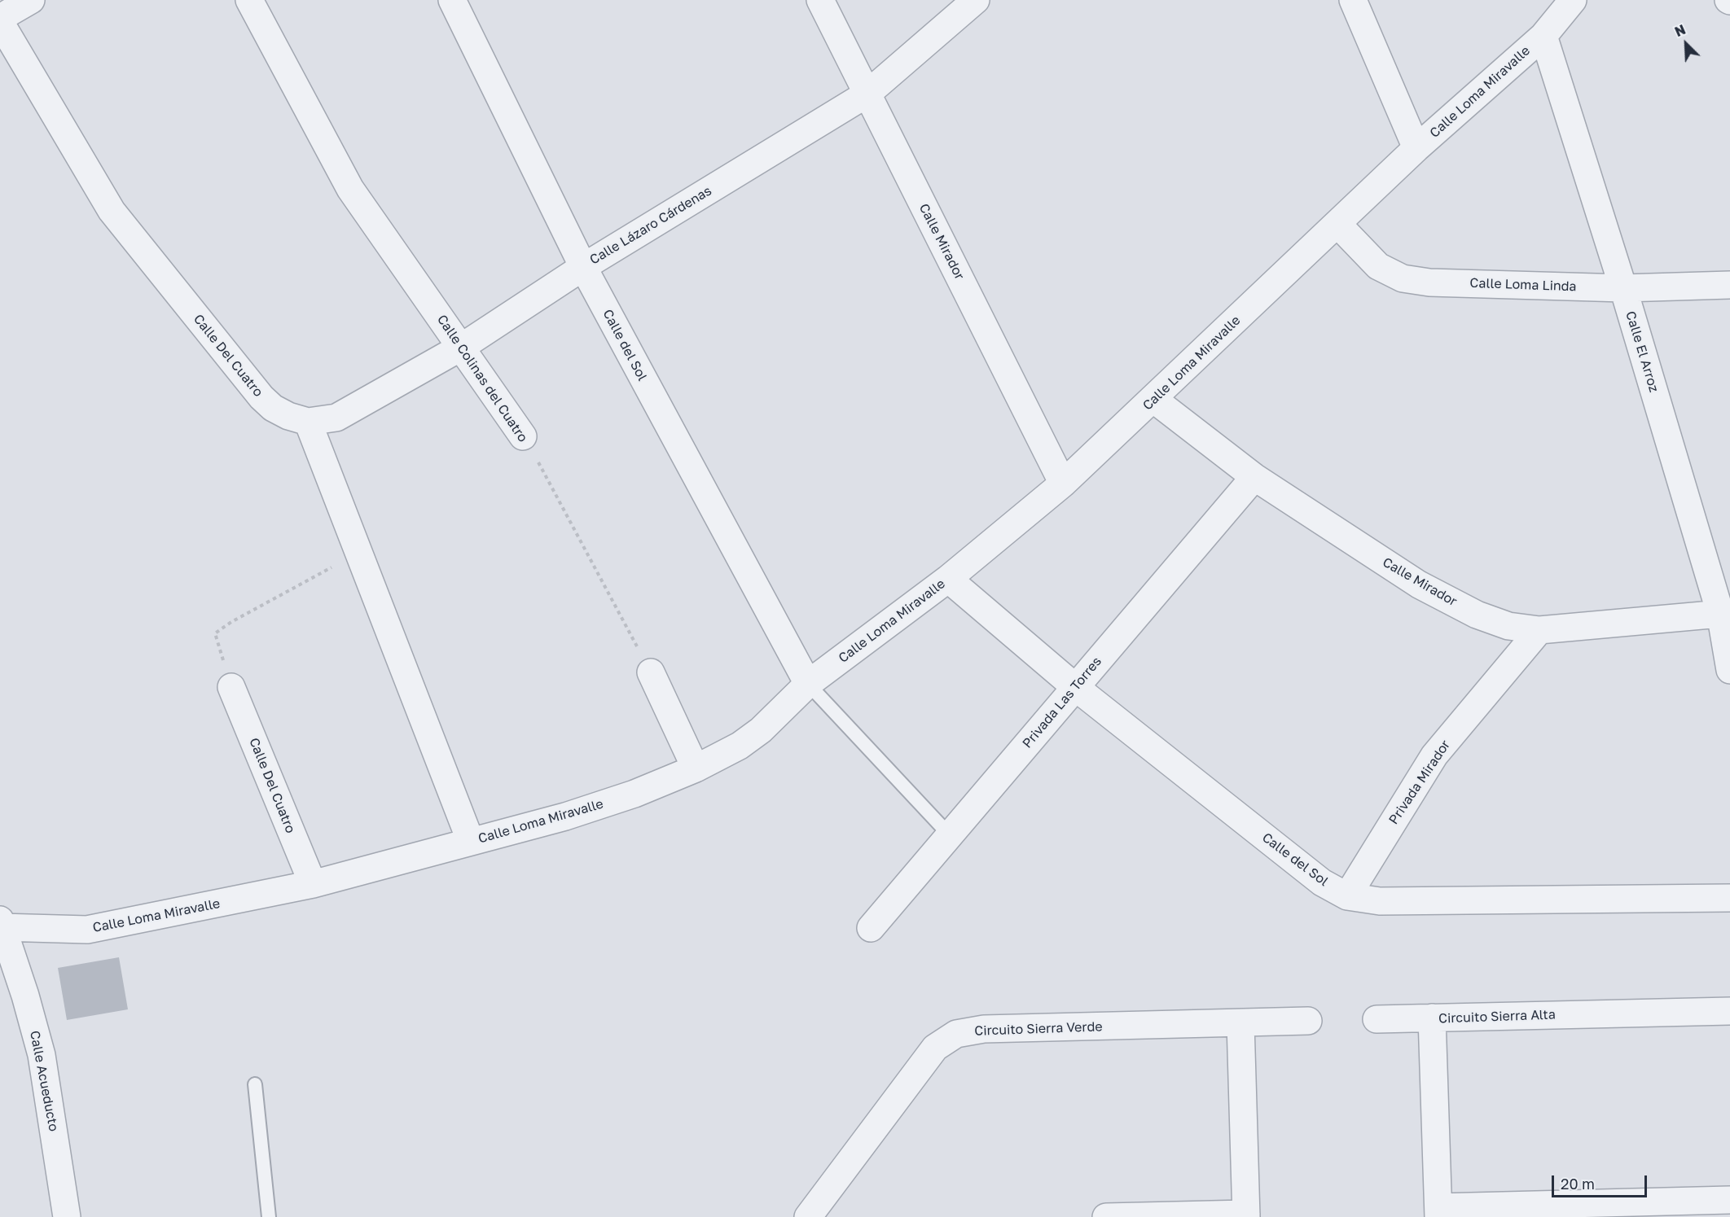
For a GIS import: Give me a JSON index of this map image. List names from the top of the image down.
{
  "streets": {
    "street": [
      "Calle Loma Miravalle",
      "Calle Lázaro Cárdenas",
      "Calle Mirador",
      "Calle Loma Linda",
      "Calle del Sol",
      "Calle El Arroz",
      "Calle Del Cuatro",
      "Calle Colinas del Cuatro",
      "Privada Las Torres",
      "Privada Mirador",
      "Circuito Sierra Alta",
      "Circuito Sierra Verde",
      "Calle Acueducto"
    ]
  },
  "crossings": [
    ["Calle Loma Miravalle", "Calle Mirador"],
    ["Calle Loma Miravalle", "Calle Loma Linda"],
    ["Calle Loma Miravalle", "Calle del Sol"],
    ["Calle Loma Miravalle", "Calle El Arroz"],
    ["Calle Loma Miravalle", "Calle Del Cuatro"],
    ["Calle Loma Miravalle", "Calle Acueducto"],
    ["Calle Lázaro Cárdenas", "Calle Mirador"],
    ["Calle Lázaro Cárdenas", "Calle del Sol"],
    ["Calle Lázaro Cárdenas", "Calle Del Cuatro"],
    ["Calle Lázaro Cárdenas", "Calle Colinas del Cuatro"],
    ["Calle Mirador", "Calle El Arroz"],
    ["Calle Mirador", "Privada Las Torres"],
    ["Calle Mirador", "Privada Mirador"],
    ["Calle Loma Linda", "Calle El Arroz"],
    ["Calle del Sol", "Privada Las Torres"],
    ["Calle del Sol", "Privada Mirador"]
  ],
  "scale_bar": "20 m",
  "north": "top left"
}
